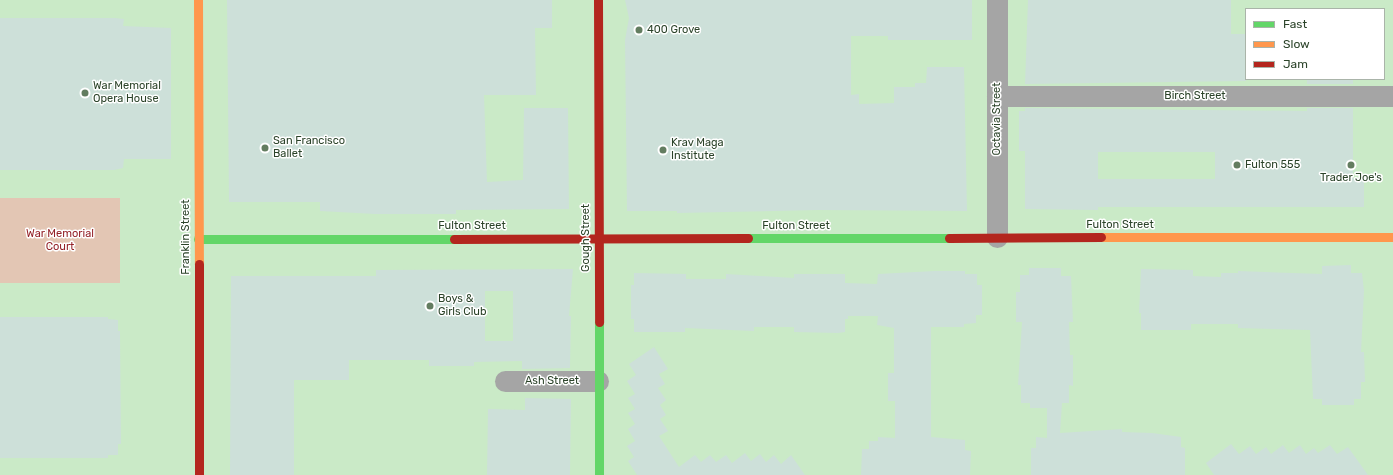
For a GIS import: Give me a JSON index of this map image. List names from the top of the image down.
{
  "streets": {
    "street": [
      "Birch Street",
      "Octavia Street",
      "Fulton Street",
      "Franklin Street",
      "Gough Street",
      "Ash Street"
    ]
  },
  "crossings": [
    ["Birch Street", "Octavia Street"],
    ["Octavia Street", "Fulton Street"],
    ["Fulton Street", "Franklin Street"],
    ["Fulton Street", "Gough Street"],
    ["Gough Street", "Ash Street"]
  ],
  "parks": ["War Memorial Court"],
  "places": [
    "400 Grove",
    "War Memorial Opera House",
    "San Francisco Ballet",
    "Krav Maga Institute",
    "Fulton 555",
    "Trader Joe's",
    "Boys & Girls Club"
  ],
  "legend": ["Fast", "Slow", "Jam"]
}
